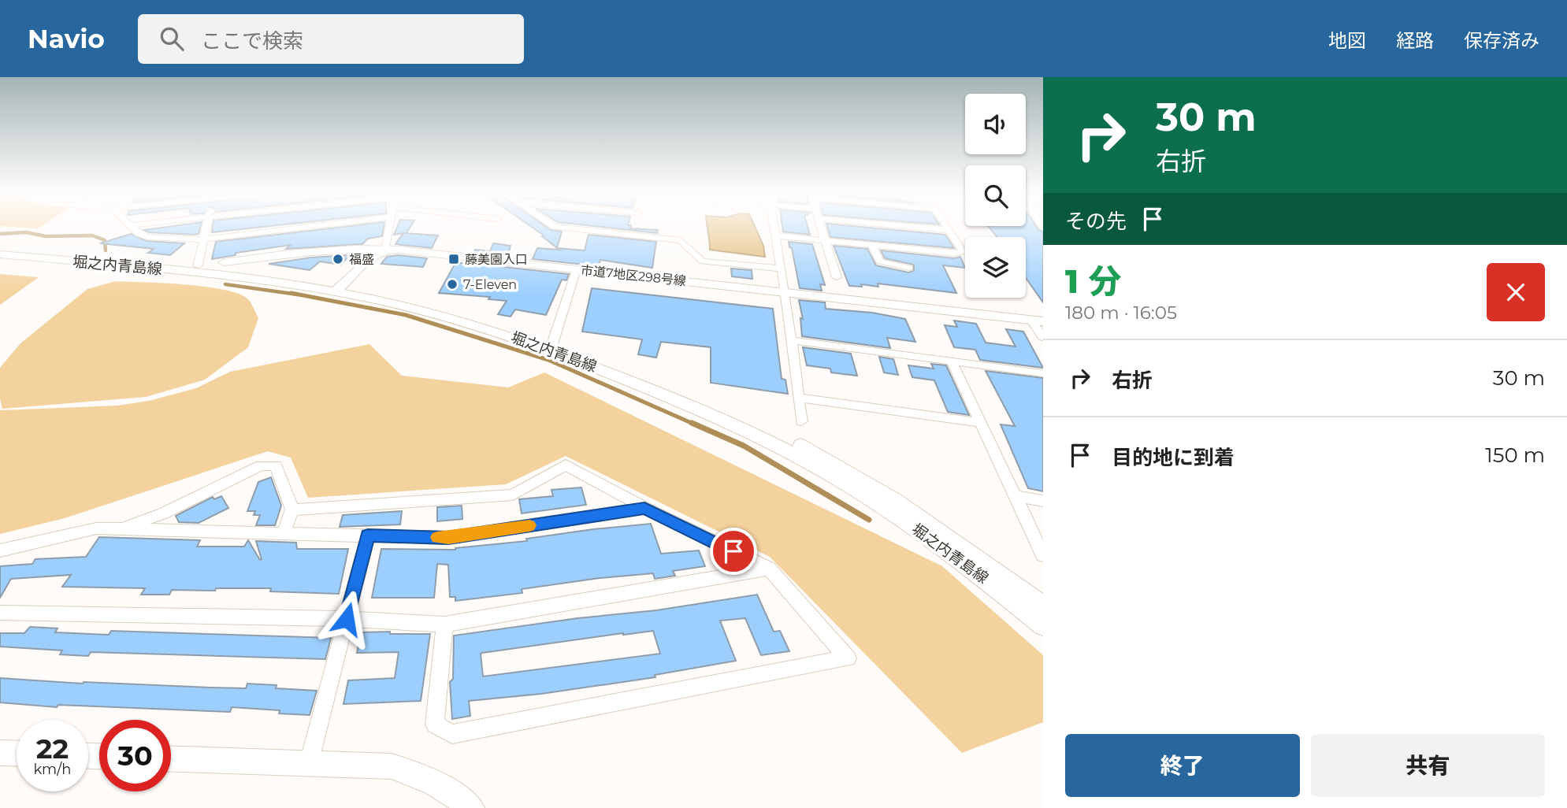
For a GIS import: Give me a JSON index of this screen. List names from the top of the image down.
{
  "streets": {
    "main road": ["堀之内青島線", "市道7地区298号線"]
  },
  "places": {
    "other": ["福盛", "7-Eleven"],
    "transit": ["藤美園入口"]
  },
  "page": {
    "header": "Navio",
    "search": "ここで検索",
    "nav": ["地図", "経路", "保存済み"],
    "turn": ["30 m", "右折"],
    "then": "その先",
    "heading": ["1 分", "180 m · 16:05"],
    "list": [
      {
        "name": "右折",
        "value": "30 m"
      },
      {
        "name": "目的地に到着",
        "value": "150 m"
      }
    ],
    "speed": "22 km/h",
    "limit": "30",
    "buttons": ["終了", "共有"]
  }
}
